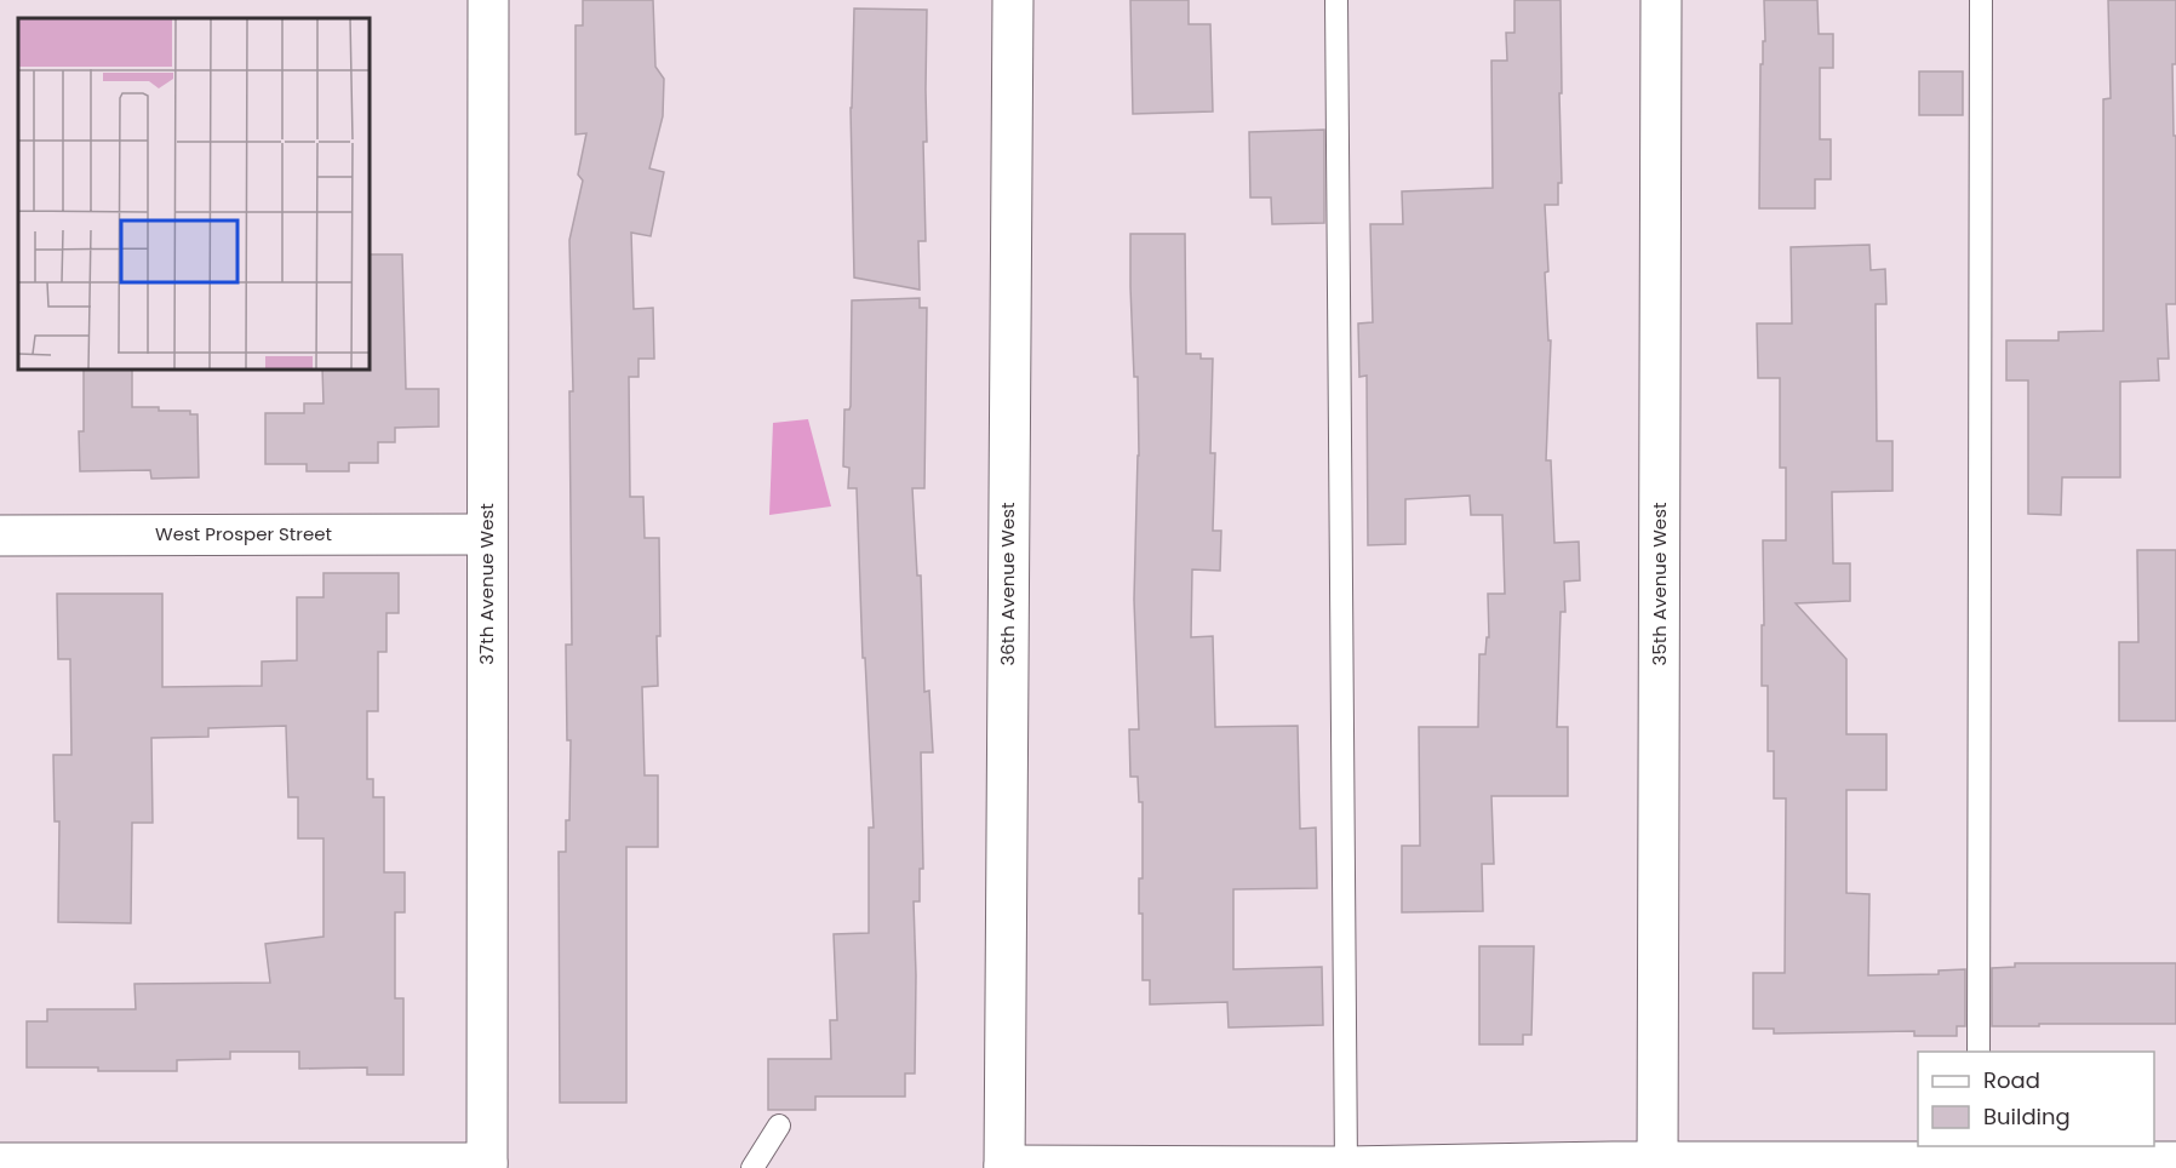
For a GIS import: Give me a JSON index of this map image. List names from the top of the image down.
{
  "streets": {
    "street": [
      "West Prosper Street",
      "37th Avenue West",
      "36th Avenue West",
      "35th Avenue West"
    ]
  },
  "crossings": [
    ["West Prosper Street", "37th Avenue West"]
  ],
  "legend": ["Road", "Building"]
}
